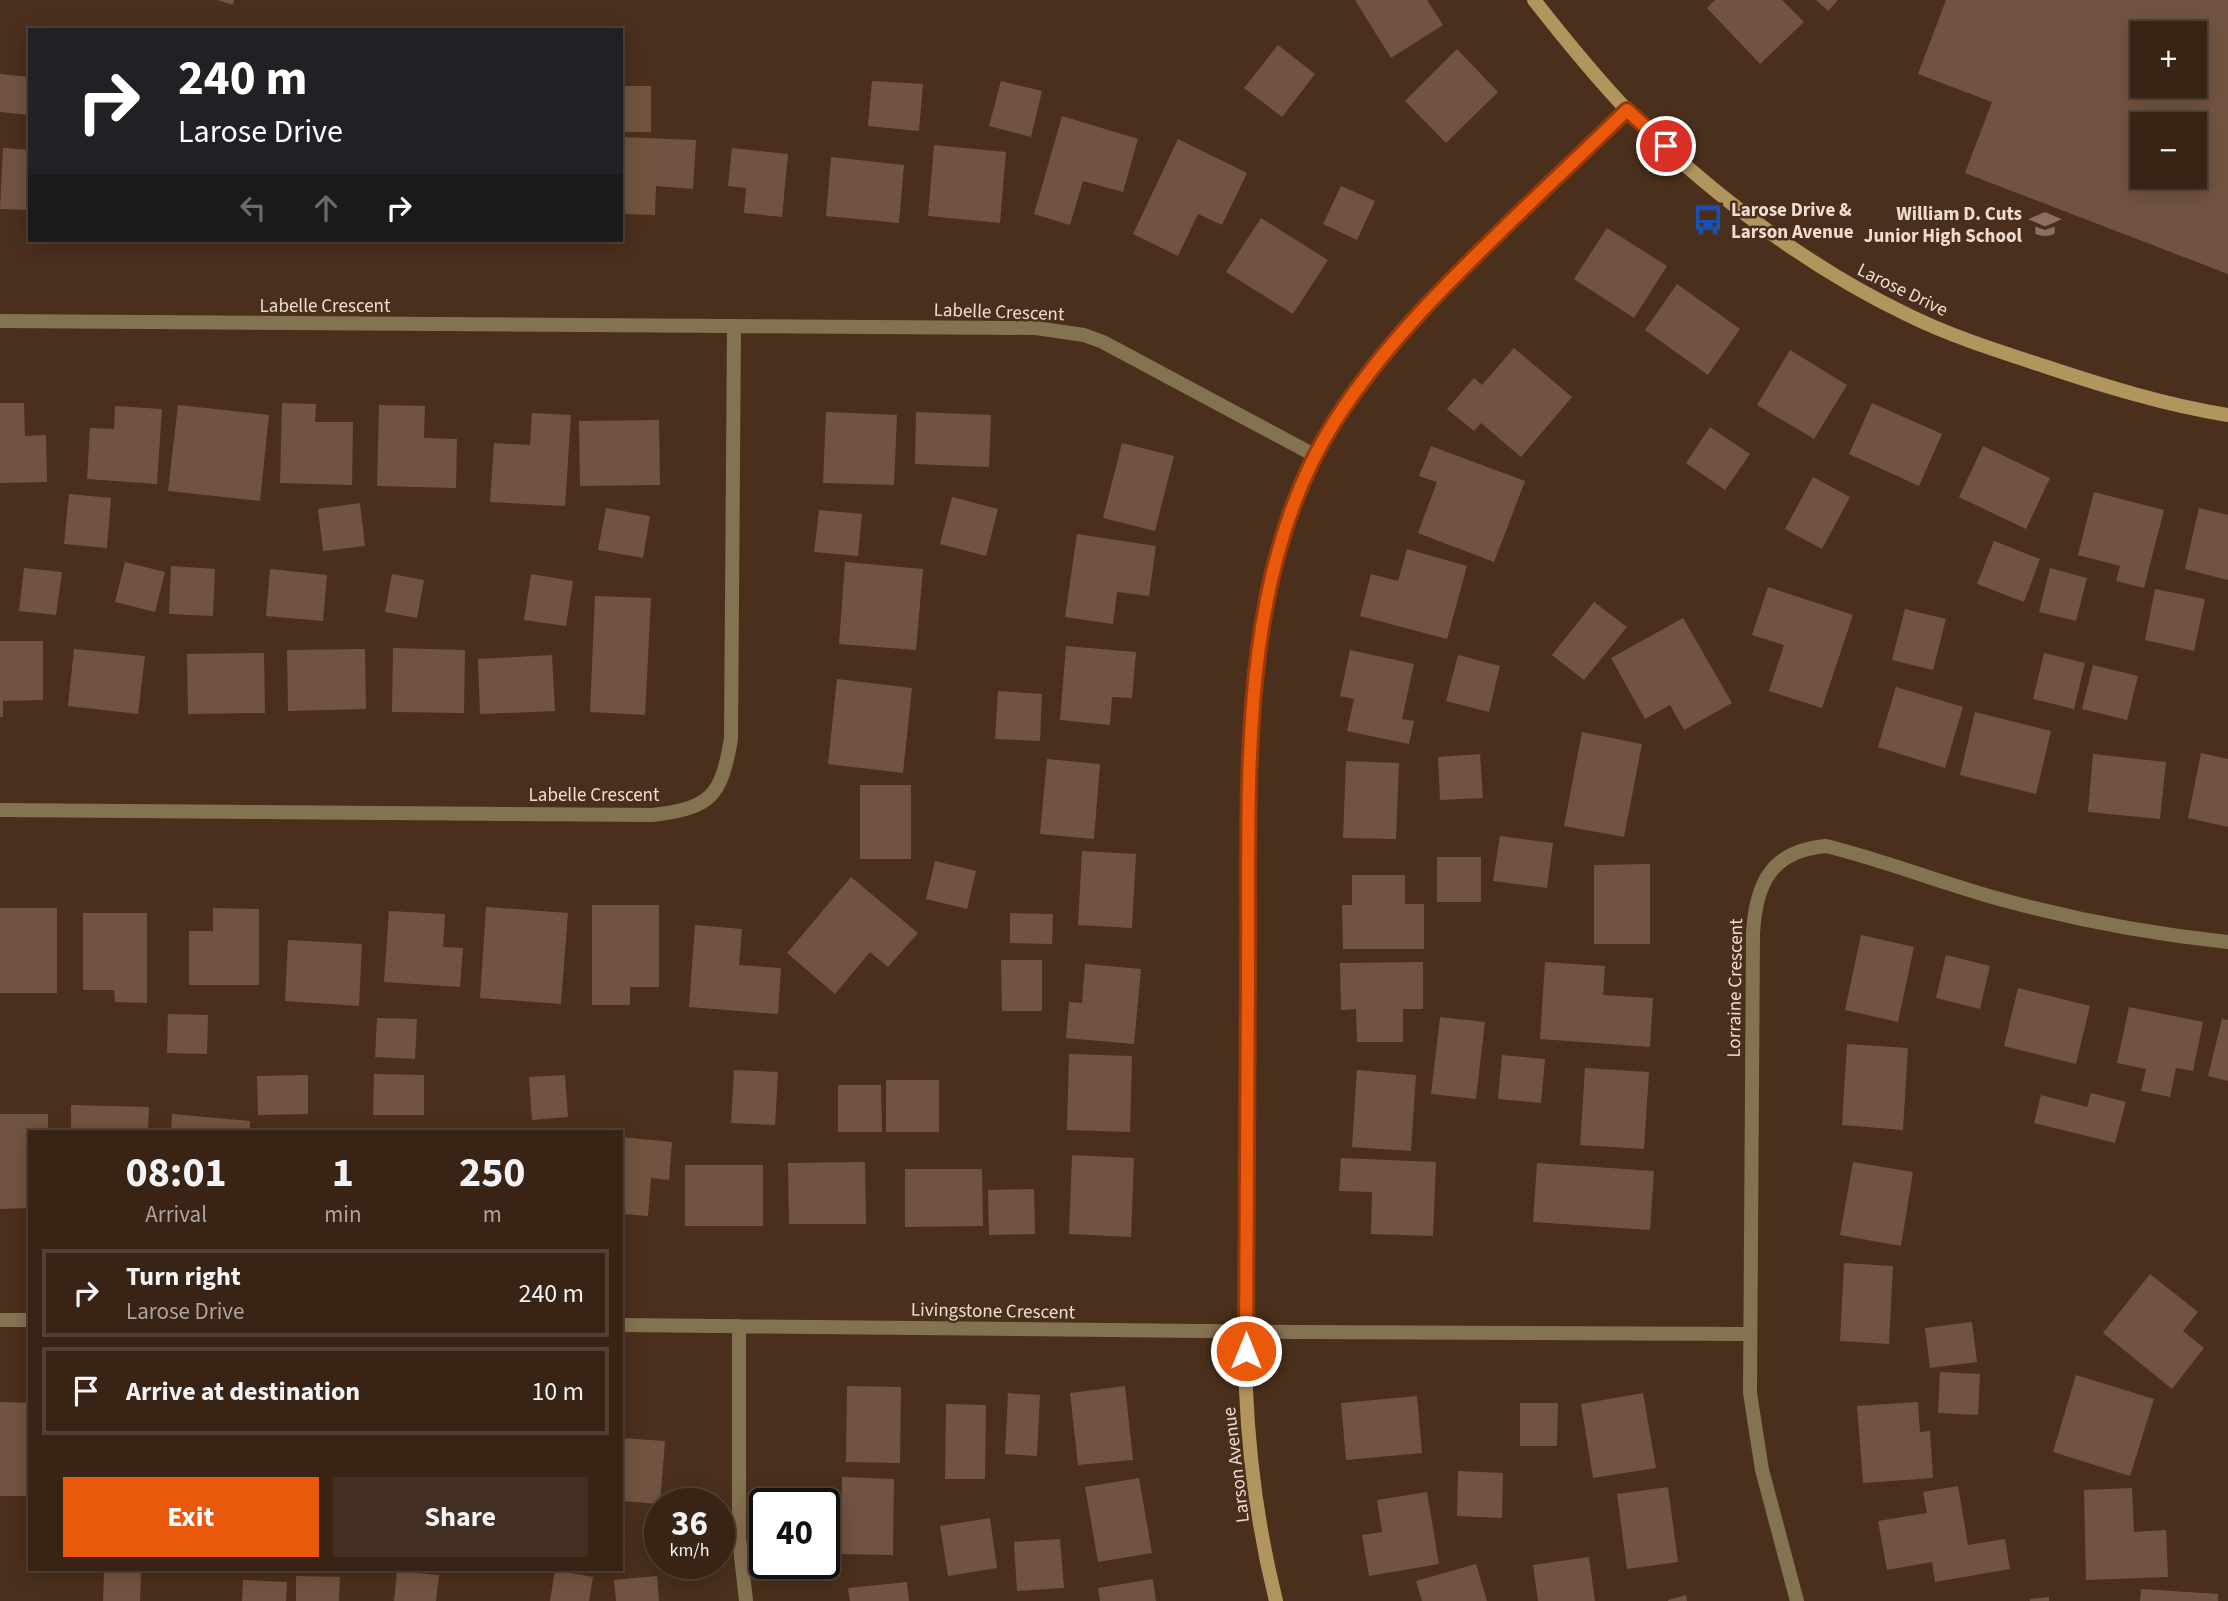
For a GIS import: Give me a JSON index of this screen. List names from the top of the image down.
{
  "streets": {
    "street": [
      "Larose Drive",
      "Labelle Crescent",
      "Lorraine Crescent",
      "Livingstone Crescent",
      "Larson Avenue"
    ]
  },
  "crossings": [
    ["Larose Drive", "Larson Avenue"],
    ["Labelle Crescent", "Larson Avenue"],
    ["Livingstone Crescent", "Larson Avenue"]
  ],
  "places": {
    "bus stop": ["Larose Drive & Larson Avenue"],
    "school or university": ["William D. Cuts Junior High School"]
  },
  "page": {
    "map_buttons": ["+", "−"],
    "turn": ["240 m", "Larose Drive"],
    "eta": [
      "08:01",
      "Arrival",
      "1",
      "min",
      "250",
      "m"
    ],
    "list": [
      {
        "name": "Turn right",
        "note": "Larose Drive",
        "value": "240 m"
      },
      {
        "name": "Arrive at destination",
        "value": "10 m"
      }
    ],
    "buttons": ["Exit", "Share"],
    "speed": "36 km/h",
    "limit": "40"
  }
}
